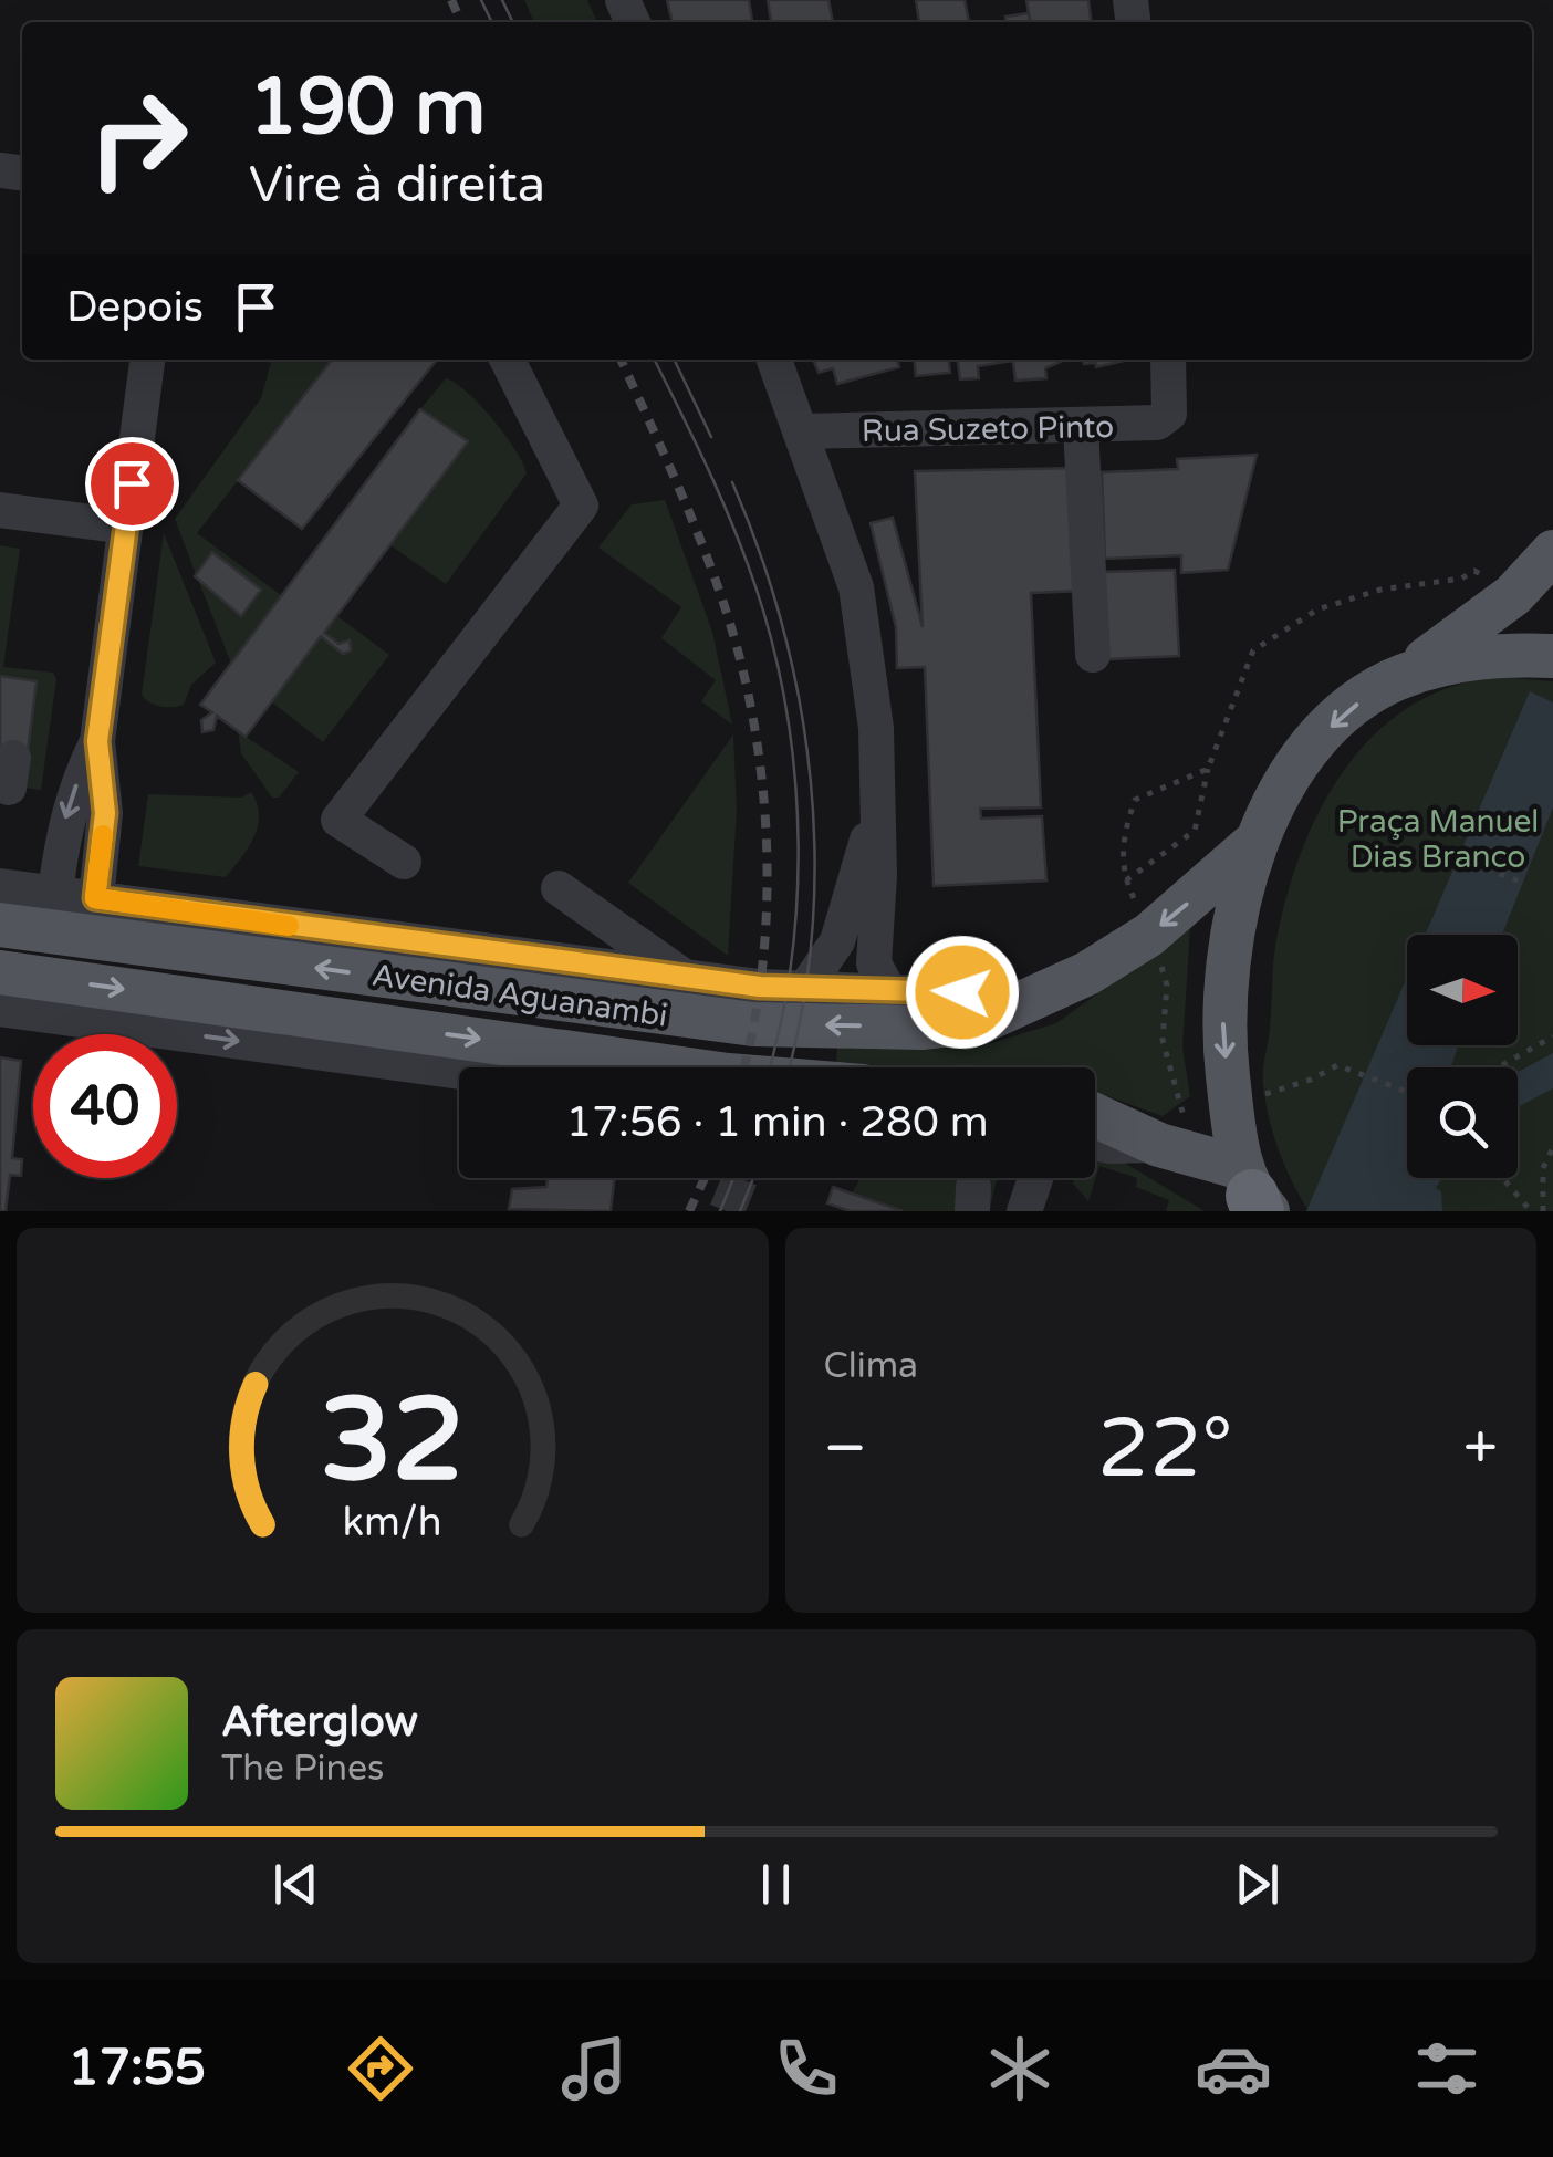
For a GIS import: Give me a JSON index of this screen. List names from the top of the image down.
{
  "streets": {
    "main road": ["Avenida Aguanambi"],
    "street": ["Rua Suzeto Pinto"]
  },
  "parks": ["Praça Manuel Dias Branco"],
  "north": "right",
  "page": {
    "turn": ["190 m", "Vire à direita"],
    "then": "Depois",
    "limit": "40",
    "trip": "17:56 · 1 min · 280 m",
    "tile": "Clima",
    "heat": ["−", "22°", "+"],
    "song": ["Afterglow", "The Pines"],
    "tabs": "17:55",
    "gauge": ["32", "km/h"]
  }
}
